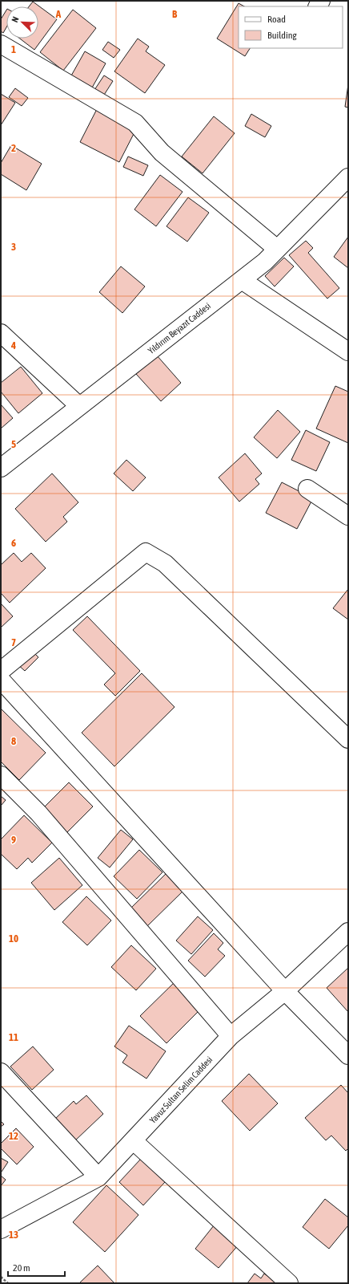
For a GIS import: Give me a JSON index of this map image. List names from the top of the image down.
{
  "streets": {
    "street": ["Yıldırım Beyazıt Caddesi", "Yavuz Sultan Selim Caddesi"]
  },
  "legend": ["Road", "Building"],
  "scale_bar": "20 m",
  "north": "top left",
  "grid": {
    "columns": ["A", "B"],
    "rows": [
      "1",
      "2",
      "3",
      "4",
      "5",
      "6",
      "7",
      "8",
      "9",
      "10",
      "11",
      "12",
      "13"
    ]
  }
}
